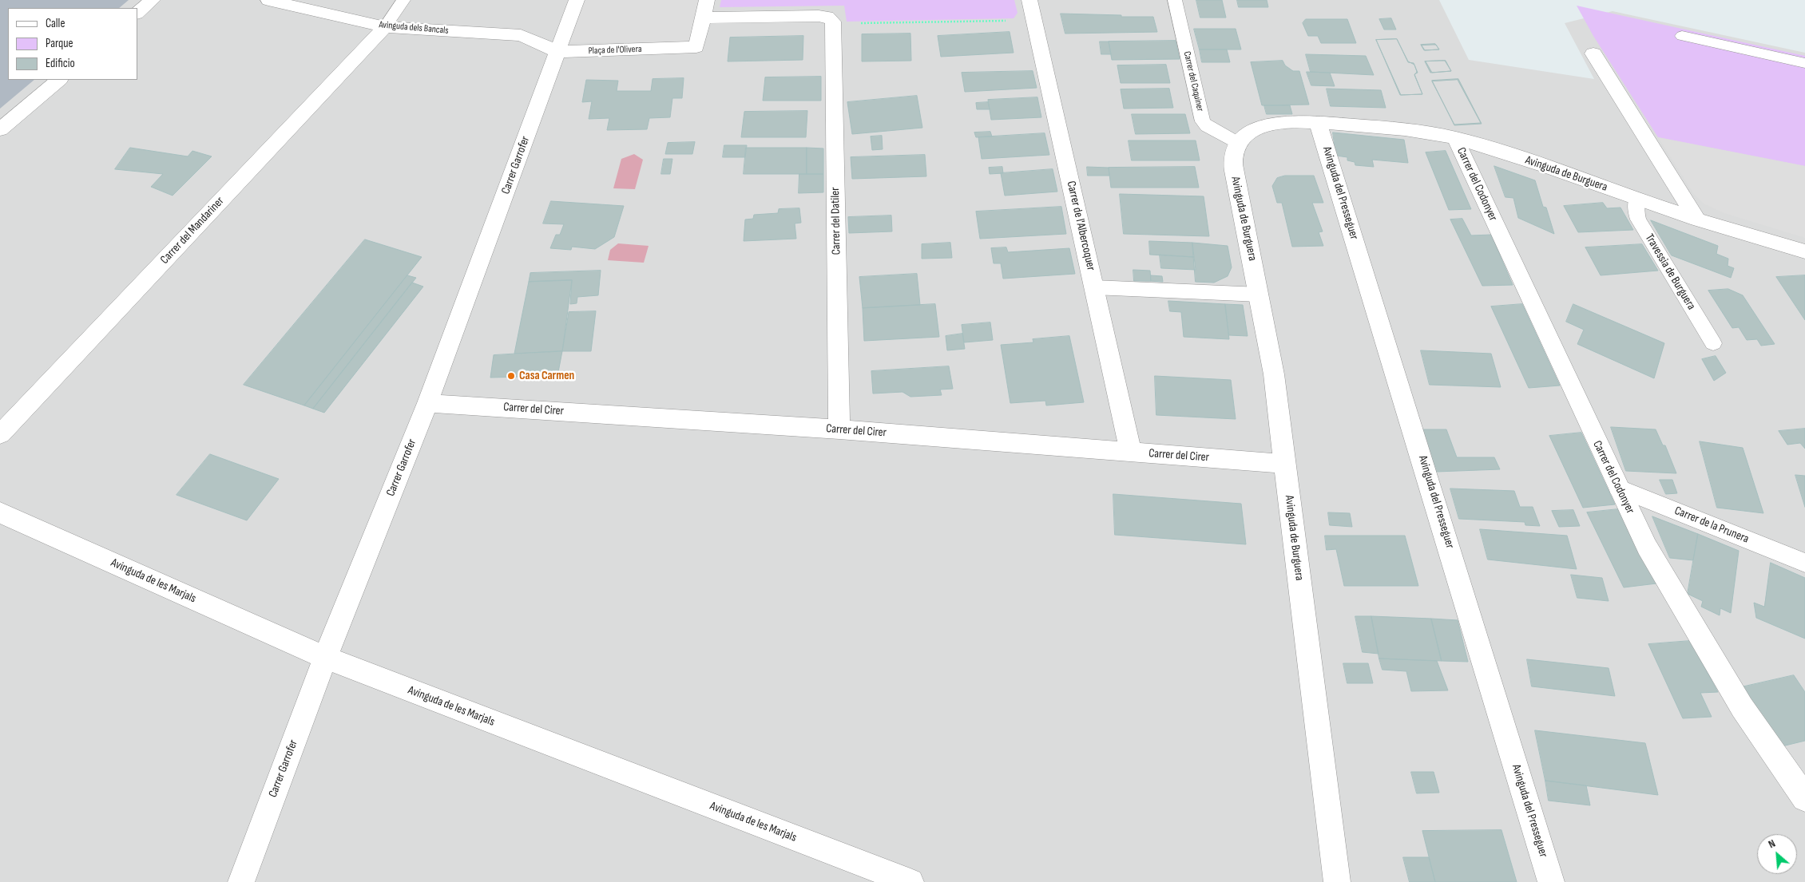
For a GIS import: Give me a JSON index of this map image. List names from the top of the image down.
{
  "streets": {
    "street": [
      "Avinguda dels Bancals",
      "Plaça de l'Olivera",
      "Carrer Garrofer",
      "Avinguda de Burguera",
      "Carrer del Codonyer",
      "Avinguda del Presseguer",
      "Carrer del Datiler",
      "Carrer de l'Albercoquer",
      "Carrer del Mandariner",
      "Carrer del Cirer",
      "Avinguda de les Marjals"
    ],
    "lane": ["Carrer del Caquiner", "Travessia de Burguera", "Carrer de la Prunera"]
  },
  "crossings": [
    ["Avinguda dels Bancals", "Plaça de l'Olivera"],
    ["Avinguda dels Bancals", "Carrer Garrofer"],
    ["Avinguda dels Bancals", "Carrer del Mandariner"],
    ["Plaça de l'Olivera", "Carrer Garrofer"],
    ["Carrer del Caquiner", "Avinguda de Burguera"],
    ["Carrer Garrofer", "Carrer del Cirer"],
    ["Carrer Garrofer", "Avinguda de les Marjals"],
    ["Avinguda de Burguera", "Carrer del Codonyer"],
    ["Avinguda de Burguera", "Avinguda del Presseguer"],
    ["Avinguda de Burguera", "Travessia de Burguera"],
    ["Avinguda de Burguera", "Carrer del Cirer"],
    ["Carrer del Codonyer", "Carrer de la Prunera"],
    ["Carrer del Datiler", "Carrer del Cirer"],
    ["Carrer de l'Albercoquer", "Carrer del Cirer"]
  ],
  "places": ["Casa Carmen"],
  "legend": ["Calle", "Parque", "Edificio"],
  "north": "top left"
}
